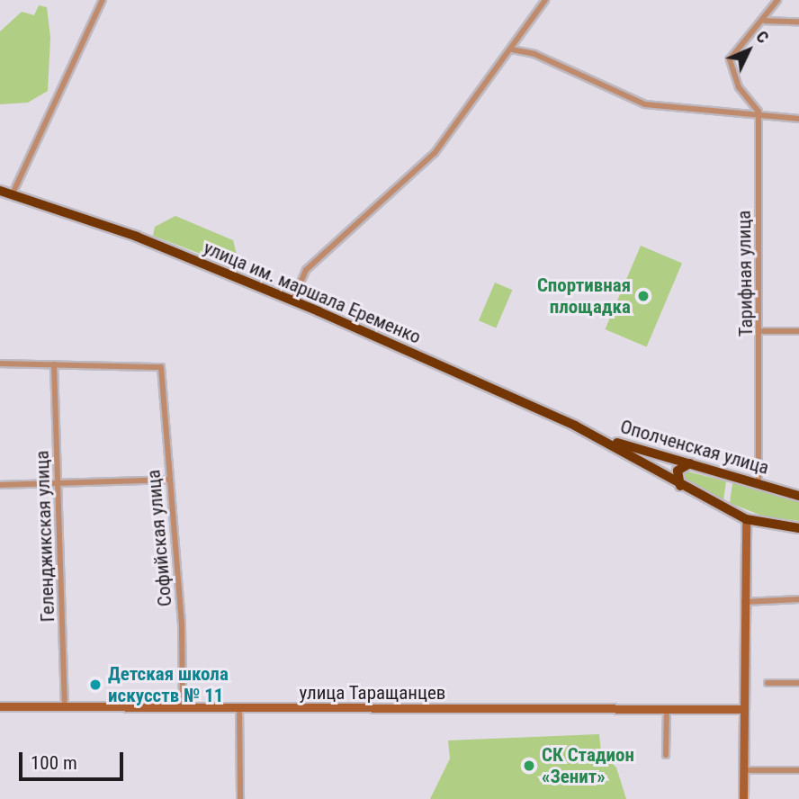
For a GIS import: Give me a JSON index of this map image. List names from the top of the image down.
{
  "streets": {
    "highway": ["улица им. маршала Еременко", "Ополченская улица"],
    "street": [
      "Тарифная улица",
      "Геленджикская улица",
      "Софийская улица",
      "улица Таращанцев"
    ]
  },
  "crossings": [
    ["Тарифная улица", "Ополченская улица"],
    ["улица им. маршала Еременко", "Ополченская улица"],
    ["Геленджикская улица", "Софийская улица"],
    ["Геленджикская улица", "улица Таращанцев"],
    ["Софийская улица", "улица Таращанцев"]
  ],
  "places": ["Спортивная площадка", "Детская школа искусств № 11", "СК Стадион «Зенит»"],
  "scale_bar": "100 m",
  "north": "top right"
}
